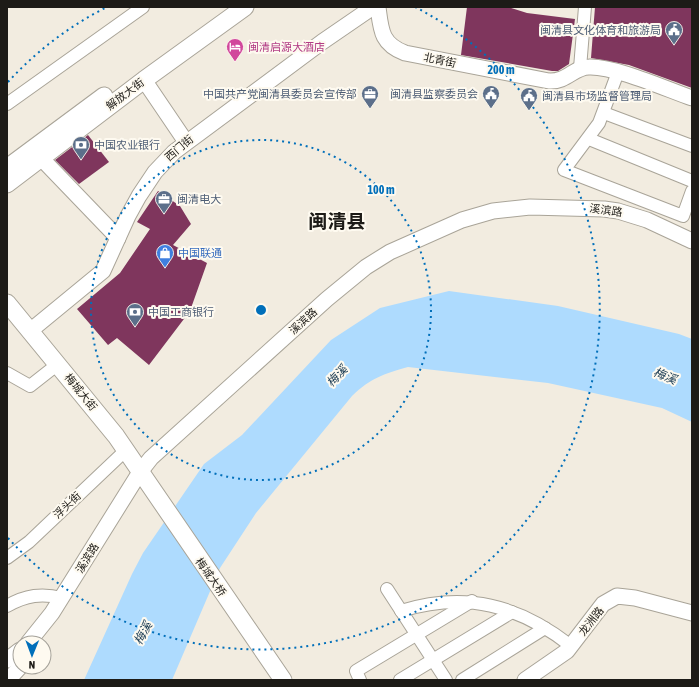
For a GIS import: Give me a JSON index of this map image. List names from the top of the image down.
{
  "streets": {
    "main road": ["解放大街", "梅城大街", "梅城大桥"],
    "street": [
      "北青街",
      "西门街",
      "溪滨路",
      "浮头街",
      "龙洲路"
    ]
  },
  "crossings": [
    ["西门街", "梅城大街"],
    ["溪滨路", "梅城大街"],
    ["梅城大街", "浮头街"],
    ["梅城大街", "梅城大桥"]
  ],
  "districts": ["闽清县"],
  "water": ["梅溪"],
  "places": {
    "public building": ["闽清县文化体育和旅游局", "闽清县监察委员会", "闽清县市场监督管理局"],
    "hotel": ["闽清启源大酒店"],
    "office": ["中国共产党闽清县委员会宣传部", "闽清电大"],
    "bank": ["中国农业银行", "中国工商银行"],
    "shop": ["中国联通"]
  },
  "north": "bottom",
  "rings": ["200 m", "100 m"]
}
